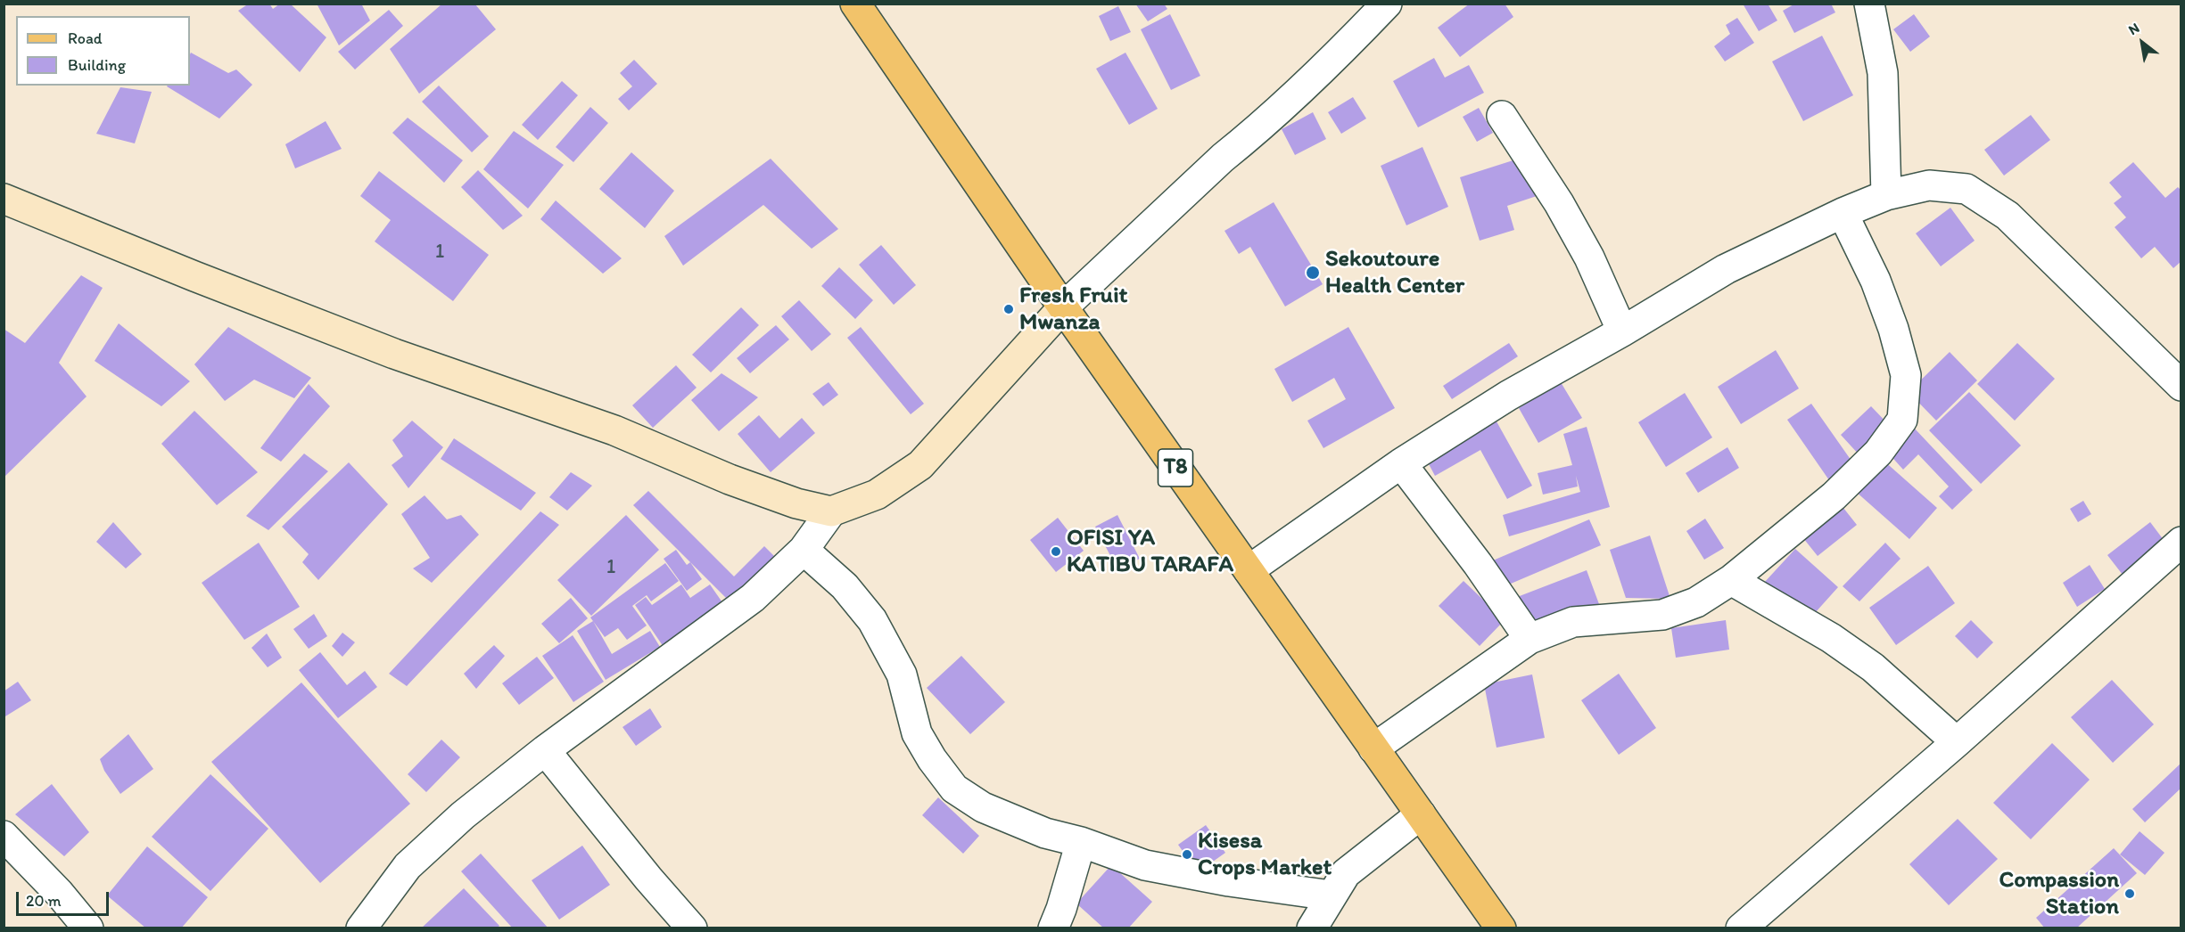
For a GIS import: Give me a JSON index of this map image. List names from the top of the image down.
{
  "streets": {
    "main road": ["T8"]
  },
  "places": [
    "Sekoutoure Health Center",
    "Fresh Fruit Mwanza",
    "OFISI YA KATIBU TARAFA",
    "Kisesa Crops Market",
    "Compassion Station"
  ],
  "house_numbers": ["1", "1"],
  "legend": ["Road", "Building"],
  "scale_bar": "20 m",
  "north": "top left"
}
